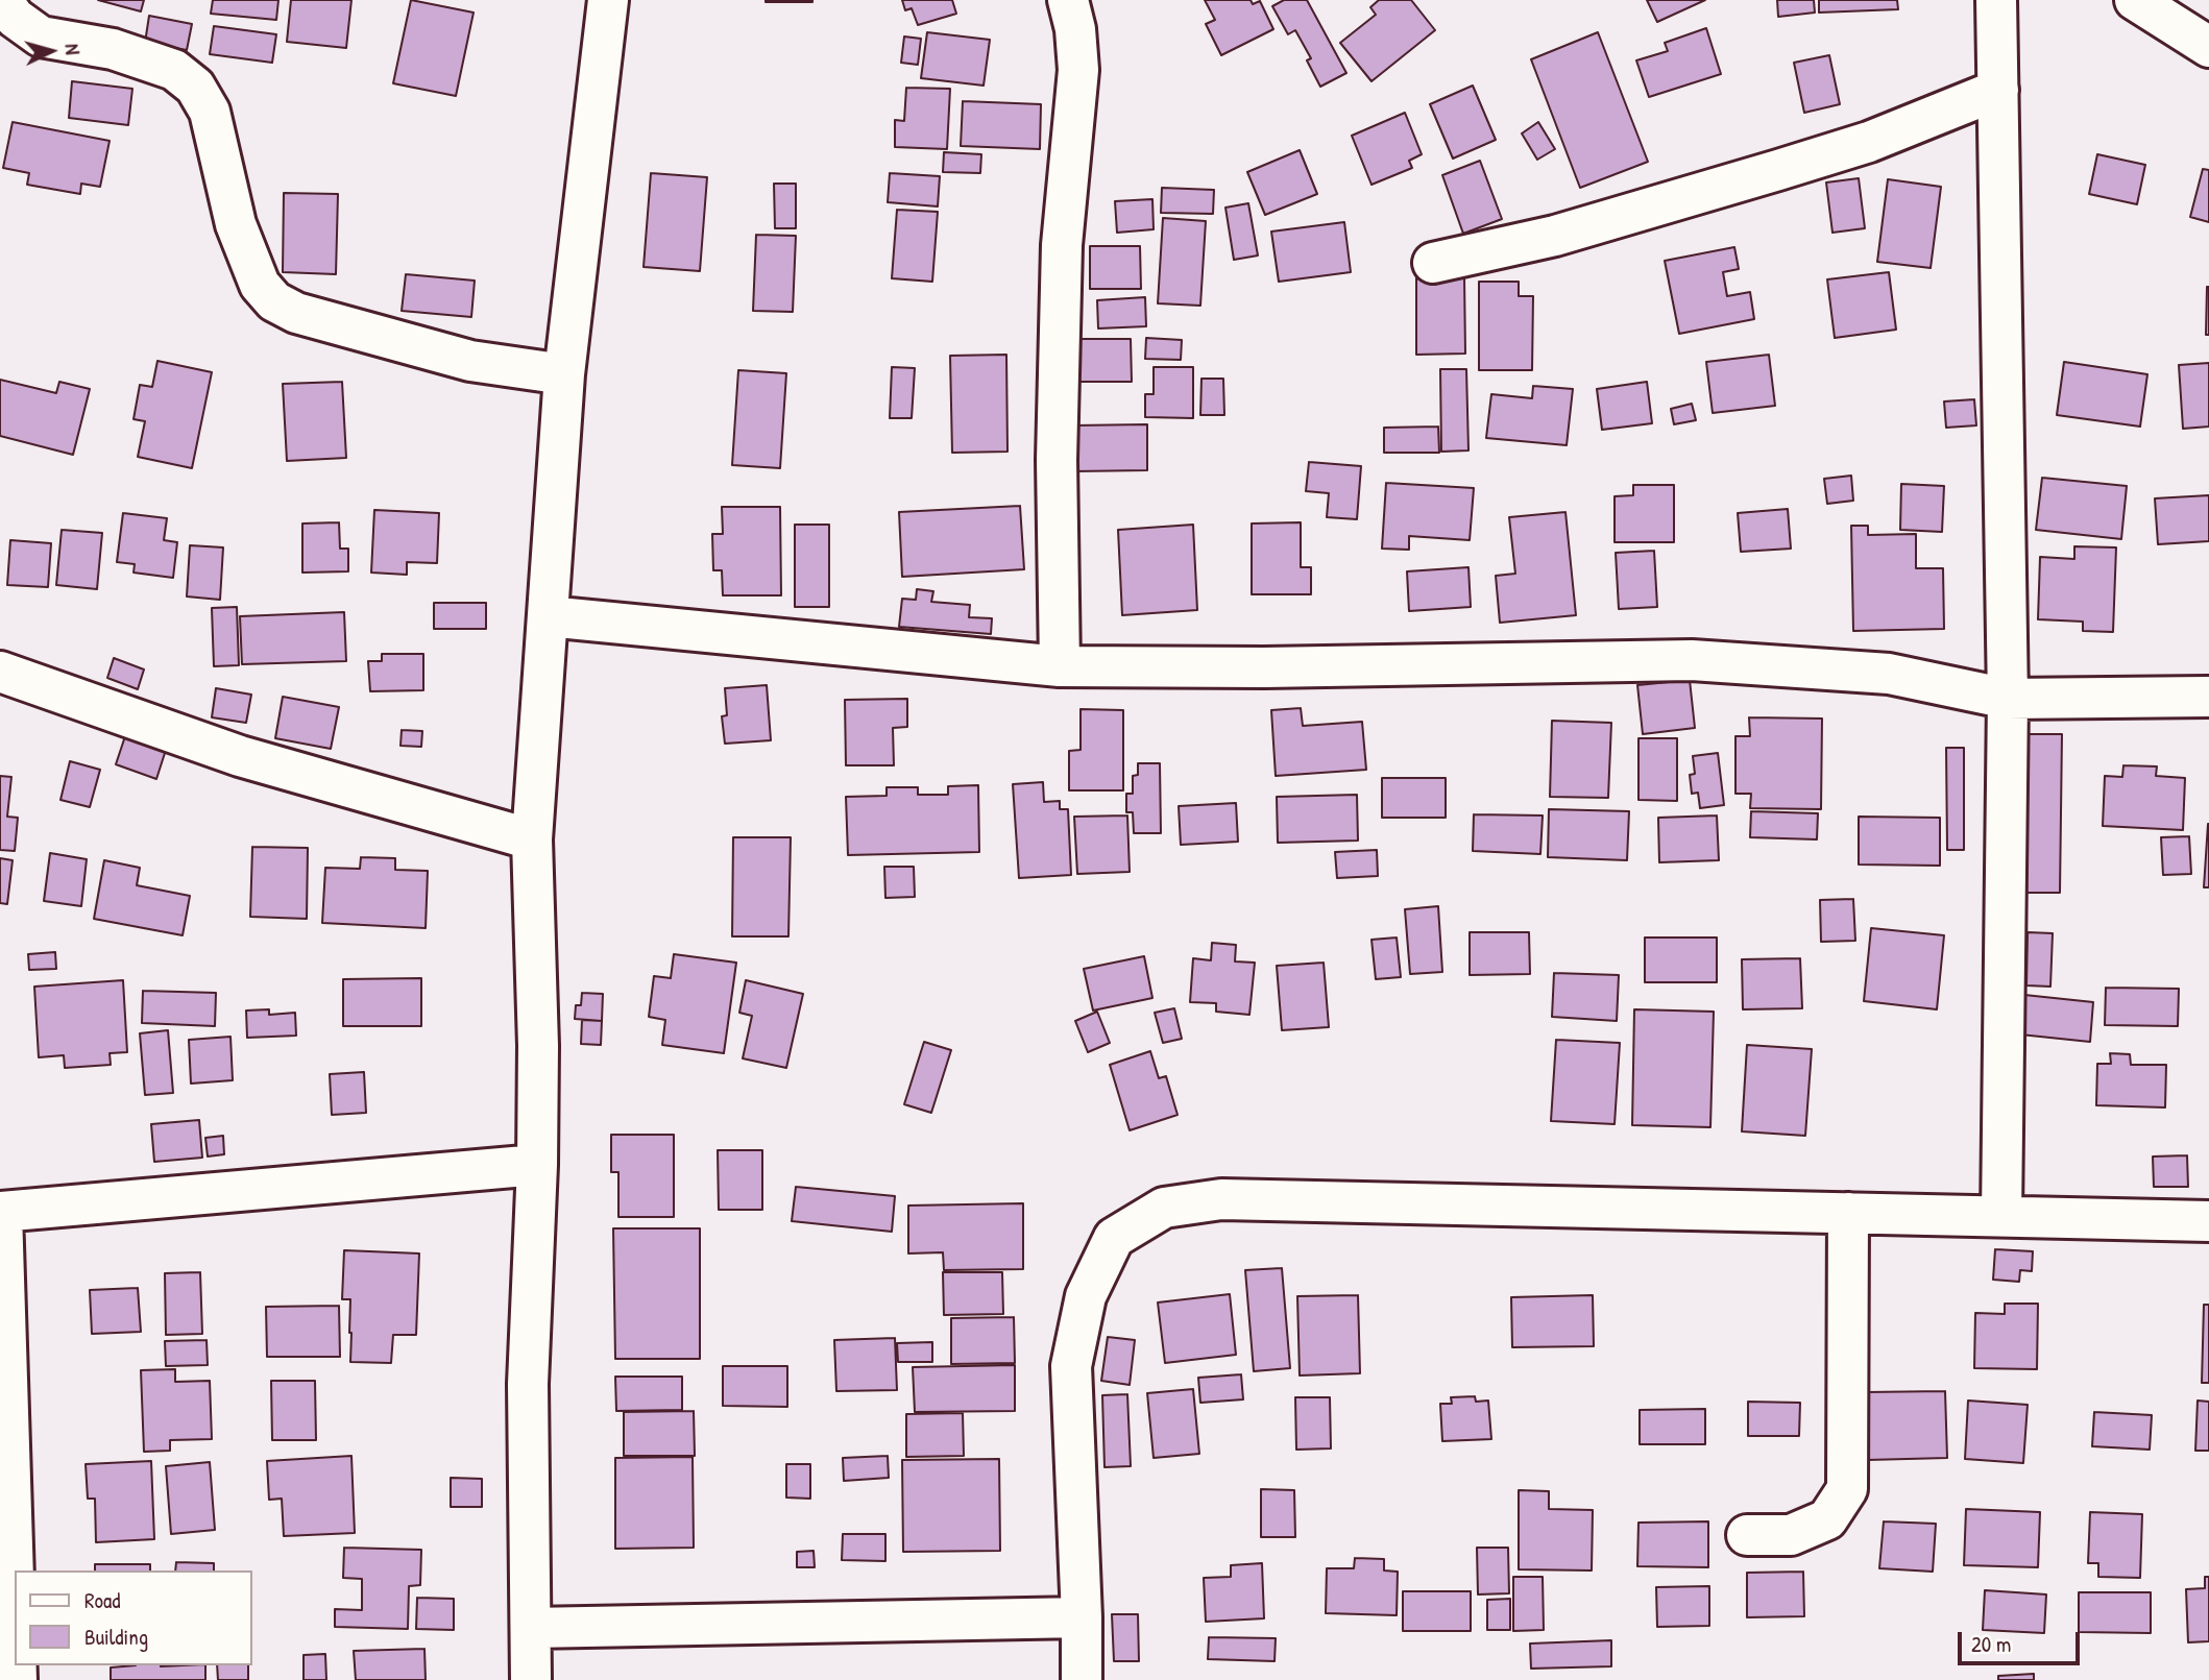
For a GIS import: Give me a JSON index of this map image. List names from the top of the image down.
{
  "legend": ["Road", "Building"],
  "scale_bar": "20 m",
  "north": "right"
}
